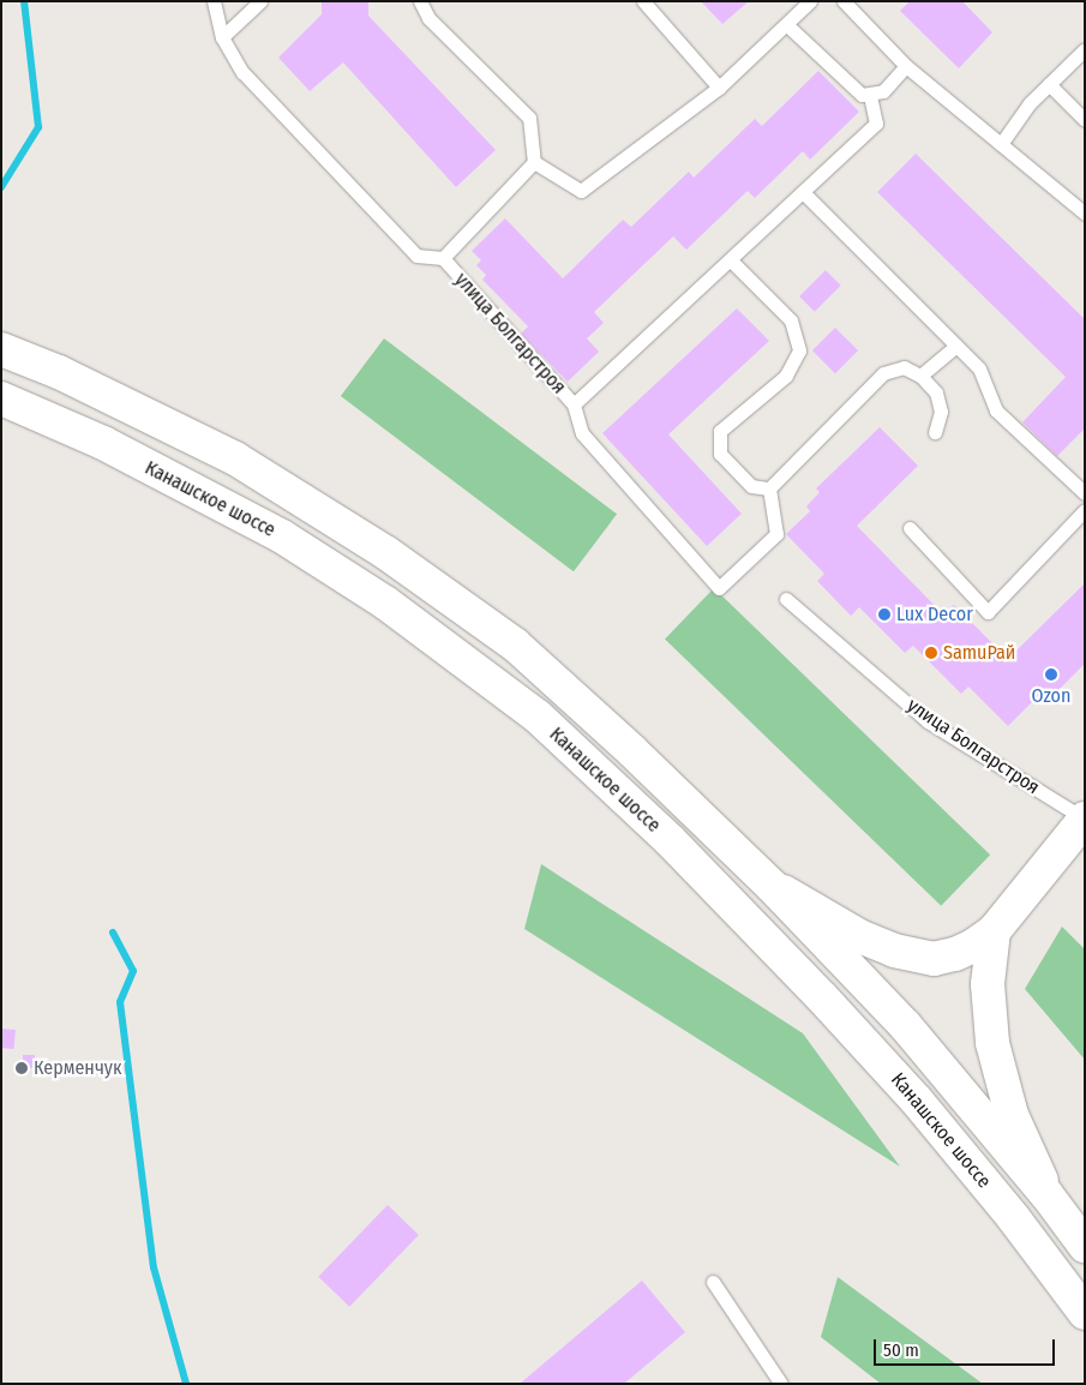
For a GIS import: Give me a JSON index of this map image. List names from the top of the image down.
{
  "streets": {
    "main road": ["Канашское шоссе"],
    "lane": ["улица Болгарстроя"]
  },
  "places": [
    "Lux Decor",
    "SamuРай",
    "Ozon",
    "Керменчук"
  ],
  "scale_bar": "50 m"
}
